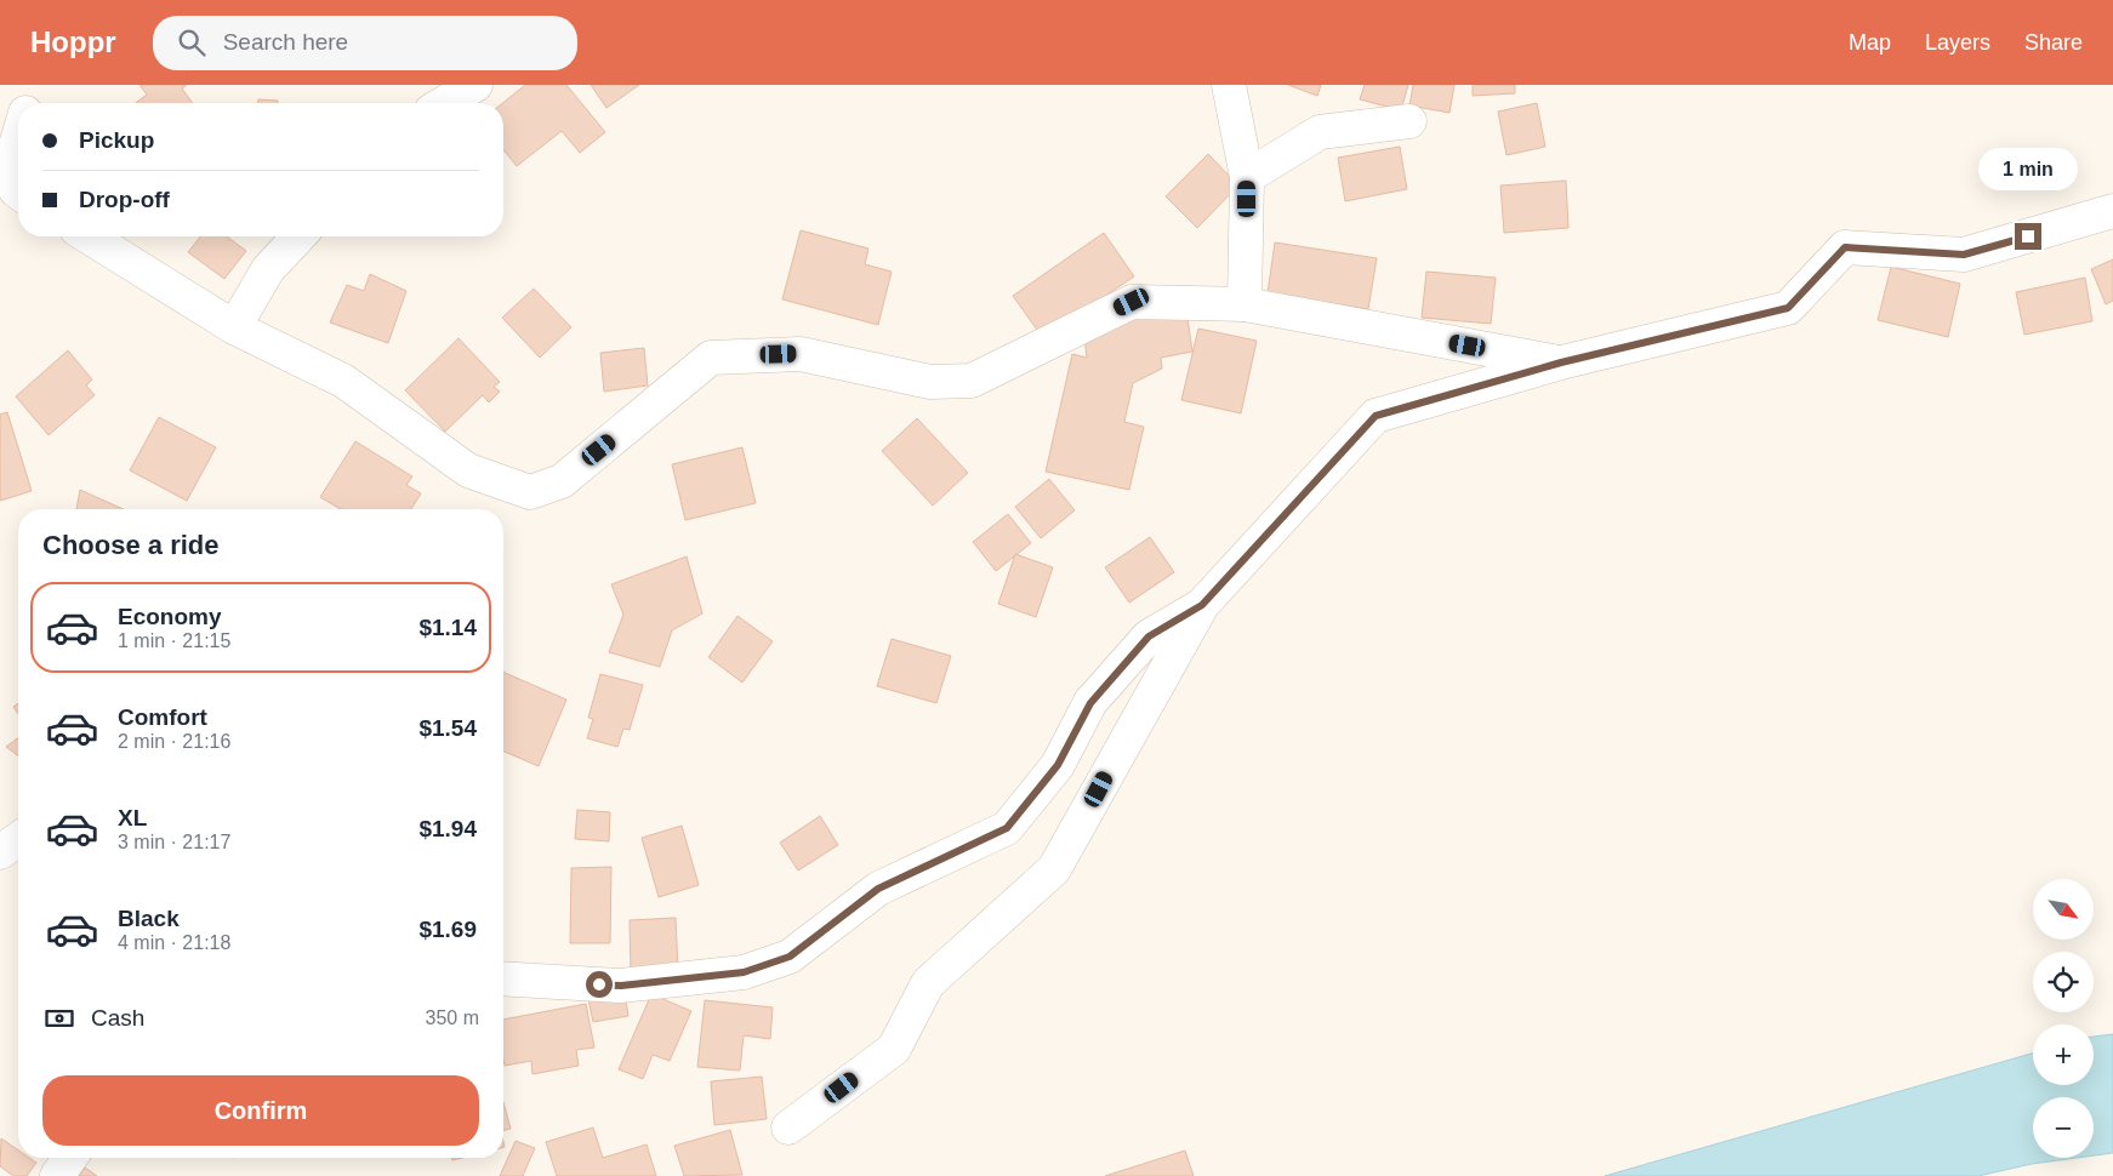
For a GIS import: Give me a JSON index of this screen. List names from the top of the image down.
{
  "north": "bottom right",
  "page": {
    "header": "Hoppr",
    "search": "Search here",
    "nav": ["Map", "Layers", "Share"],
    "banner": ["Pickup", "Drop-off"],
    "bubble": "1 min",
    "heading": "Choose a ride",
    "list": [
      {
        "name": "Economy",
        "note": "1 min · 21:15",
        "value": "$1.14"
      },
      {
        "name": "Comfort",
        "note": "2 min · 21:16",
        "value": "$1.54"
      },
      {
        "name": "XL",
        "note": "3 min · 21:17",
        "value": "$1.94"
      },
      {
        "name": "Black",
        "note": "4 min · 21:18",
        "value": "$1.69"
      }
    ],
    "map_buttons": ["+", "−"],
    "pay": ["Cash", "350 m"],
    "buttons": "Confirm"
  }
}
